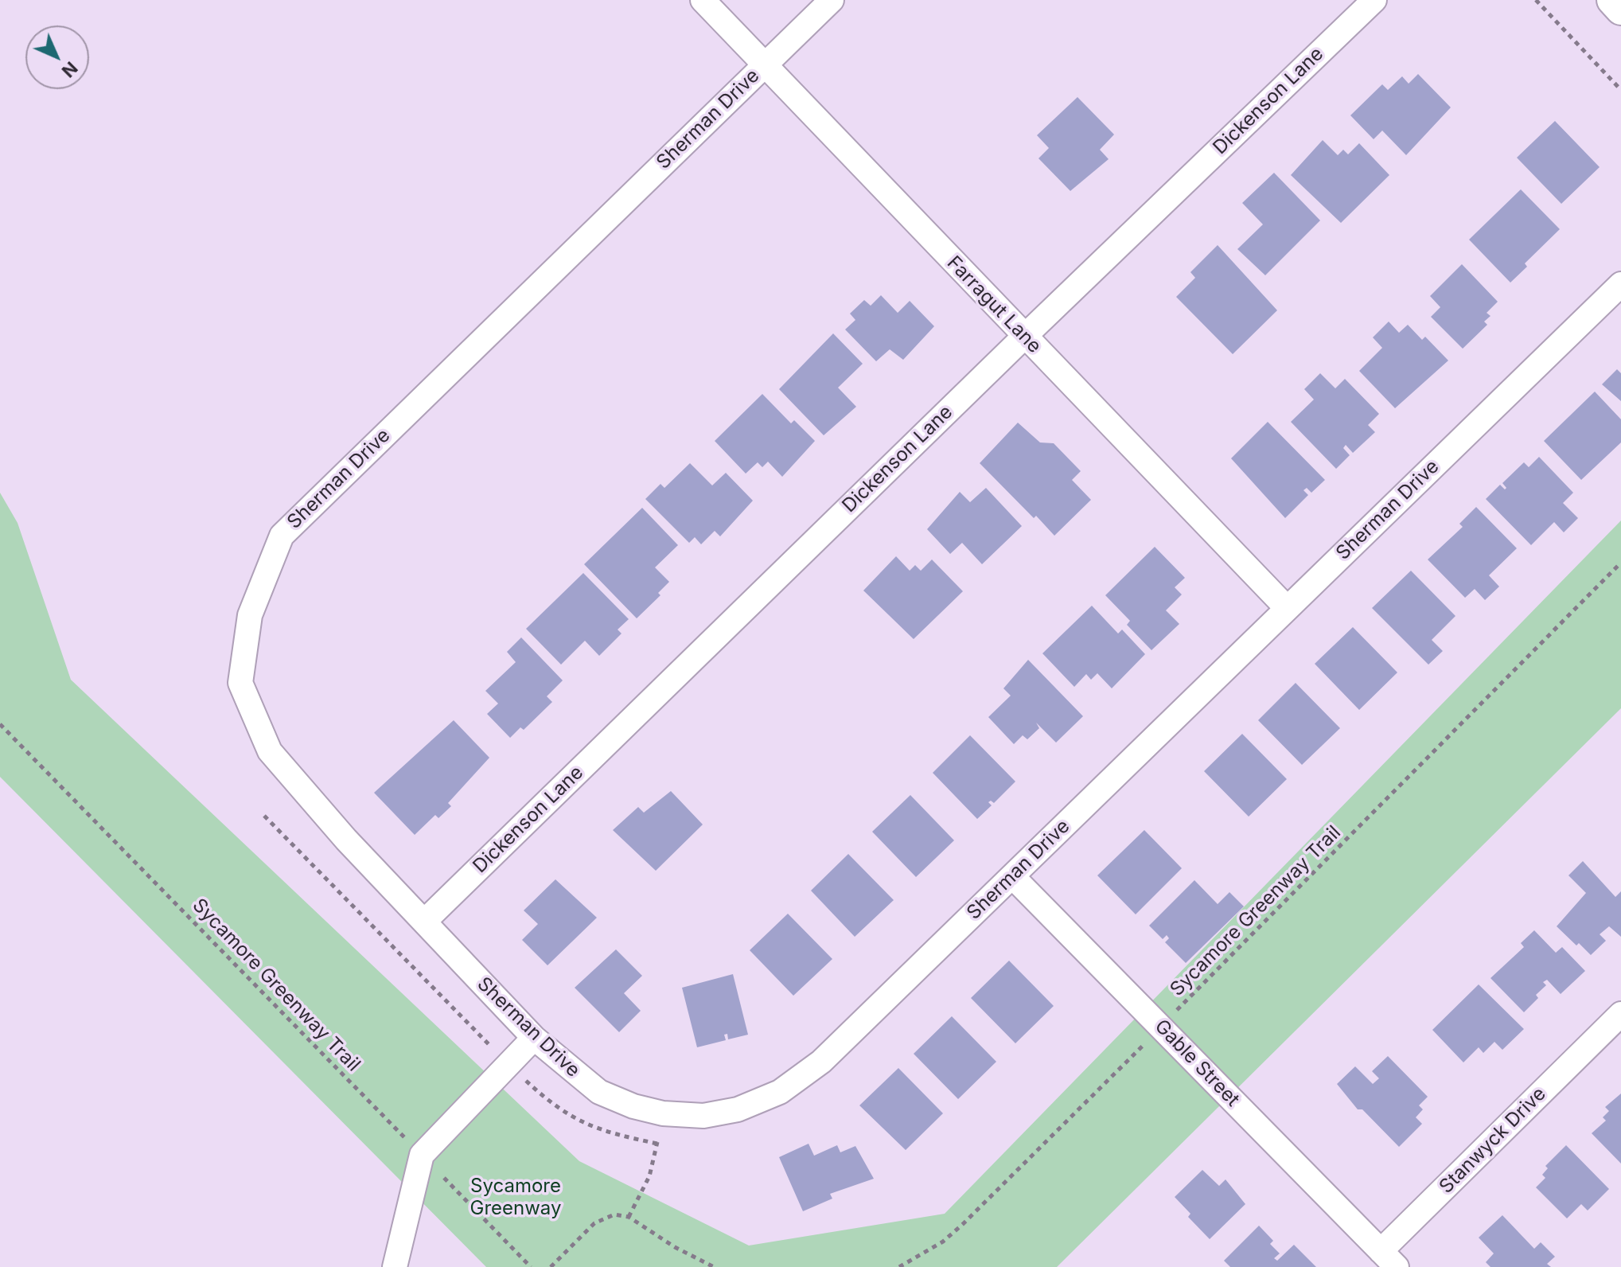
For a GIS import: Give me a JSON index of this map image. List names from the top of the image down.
{
  "streets": {
    "street": [
      "Dickenson Lane",
      "Sherman Drive",
      "Farragut Lane",
      "Gable Street",
      "Stanwyck Drive"
    ],
    "path": ["Sycamore Greenway Trail"]
  },
  "crossings": [
    ["Dickenson Lane", "Sherman Drive"],
    ["Dickenson Lane", "Farragut Lane"],
    ["Sherman Drive", "Farragut Lane"],
    ["Sherman Drive", "Gable Street"],
    ["Sycamore Greenway Trail", "Gable Street"],
    ["Gable Street", "Stanwyck Drive"]
  ],
  "parks": ["Sycamore Greenway"],
  "north": "bottom right"
}
